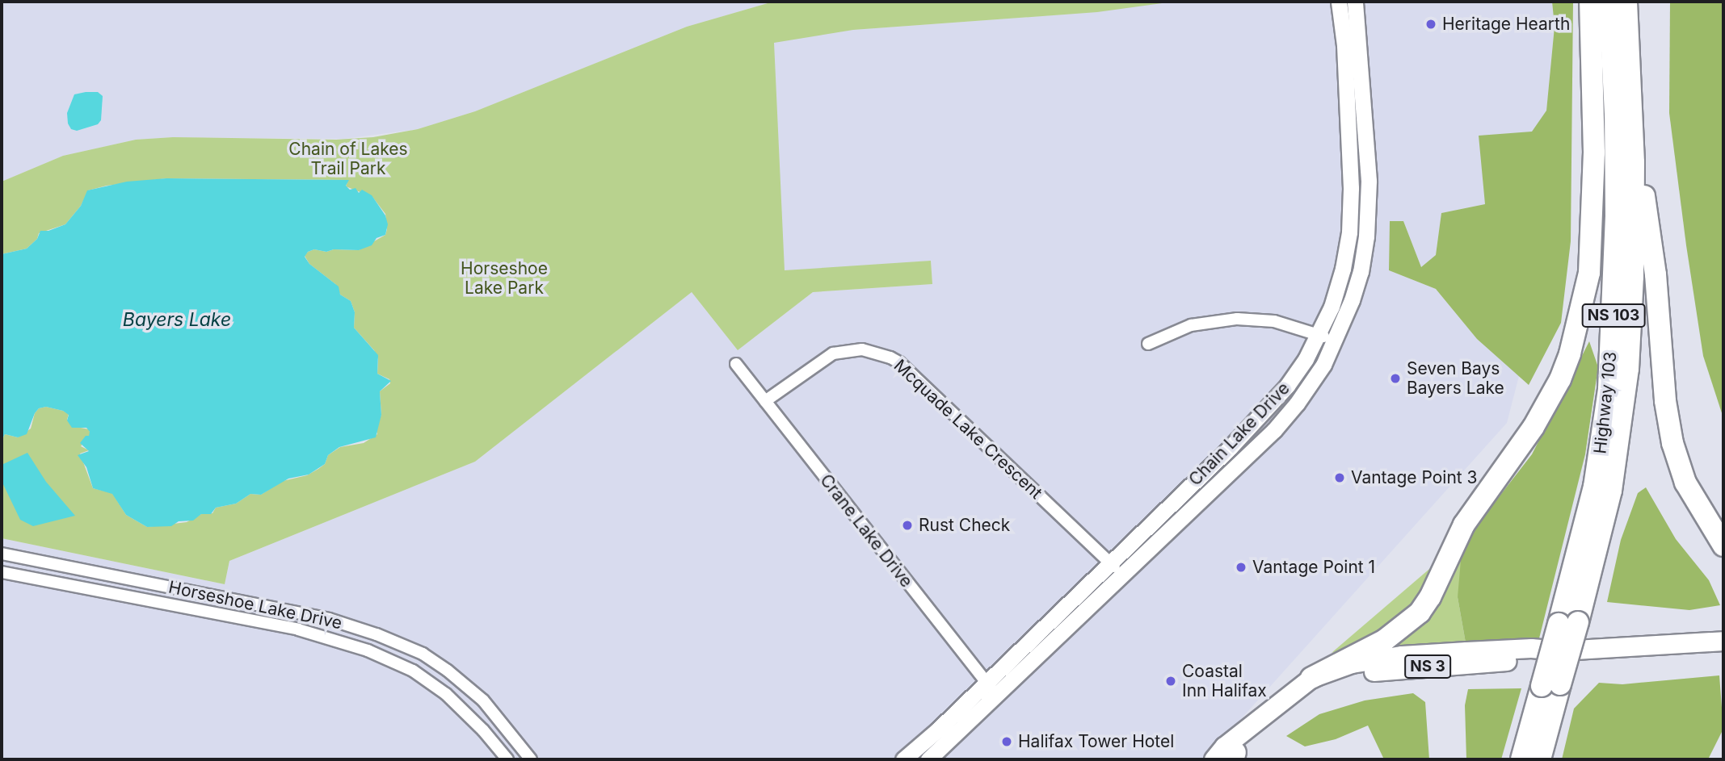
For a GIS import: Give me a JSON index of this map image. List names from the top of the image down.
{
  "streets": {
    "highway": ["NS 103", "Highway 103"],
    "main road": ["NS 3"],
    "street": [
      "Mcquade Lake Crescent",
      "Chain Lake Drive",
      "Crane Lake Drive",
      "Horseshoe Lake Drive"
    ]
  },
  "crossings": [
    ["Mcquade Lake Crescent", "Chain Lake Drive"],
    ["Mcquade Lake Crescent", "Crane Lake Drive"],
    ["Chain Lake Drive", "Crane Lake Drive"]
  ],
  "water": ["Bayers Lake"],
  "parks": ["Chain of Lakes Trail Park", "Horseshoe Lake Park"],
  "places": [
    "Heritage Hearth",
    "Seven Bays Bayers Lake",
    "Vantage Point 3",
    "Rust Check",
    "Vantage Point 1",
    "Coastal Inn Halifax",
    "Halifax Tower Hotel"
  ]
}
